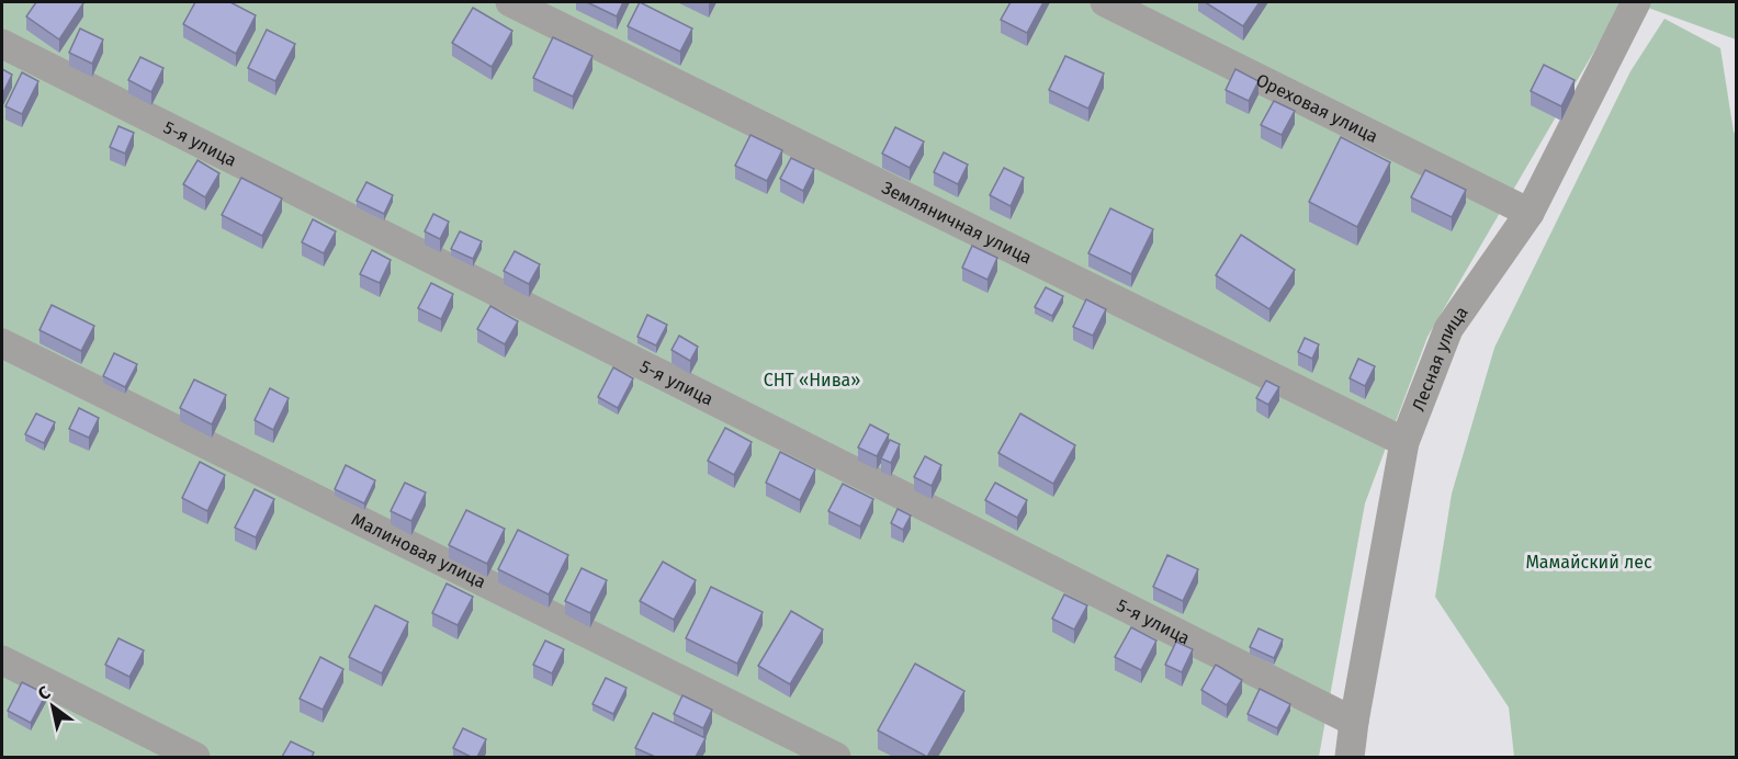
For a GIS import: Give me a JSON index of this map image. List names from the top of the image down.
{
  "streets": {
    "street": [
      "Ореховая улица",
      "5-я улица",
      "Земляничная улица",
      "Лесная улица",
      "Малиновая улица"
    ]
  },
  "crossings": [
    ["Ореховая улица", "Лесная улица"],
    ["5-я улица", "Лесная улица"],
    ["Земляничная улица", "Лесная улица"]
  ],
  "parks": ["СНТ «Нива»", "Мамайский лес"],
  "north": "top left"
}
